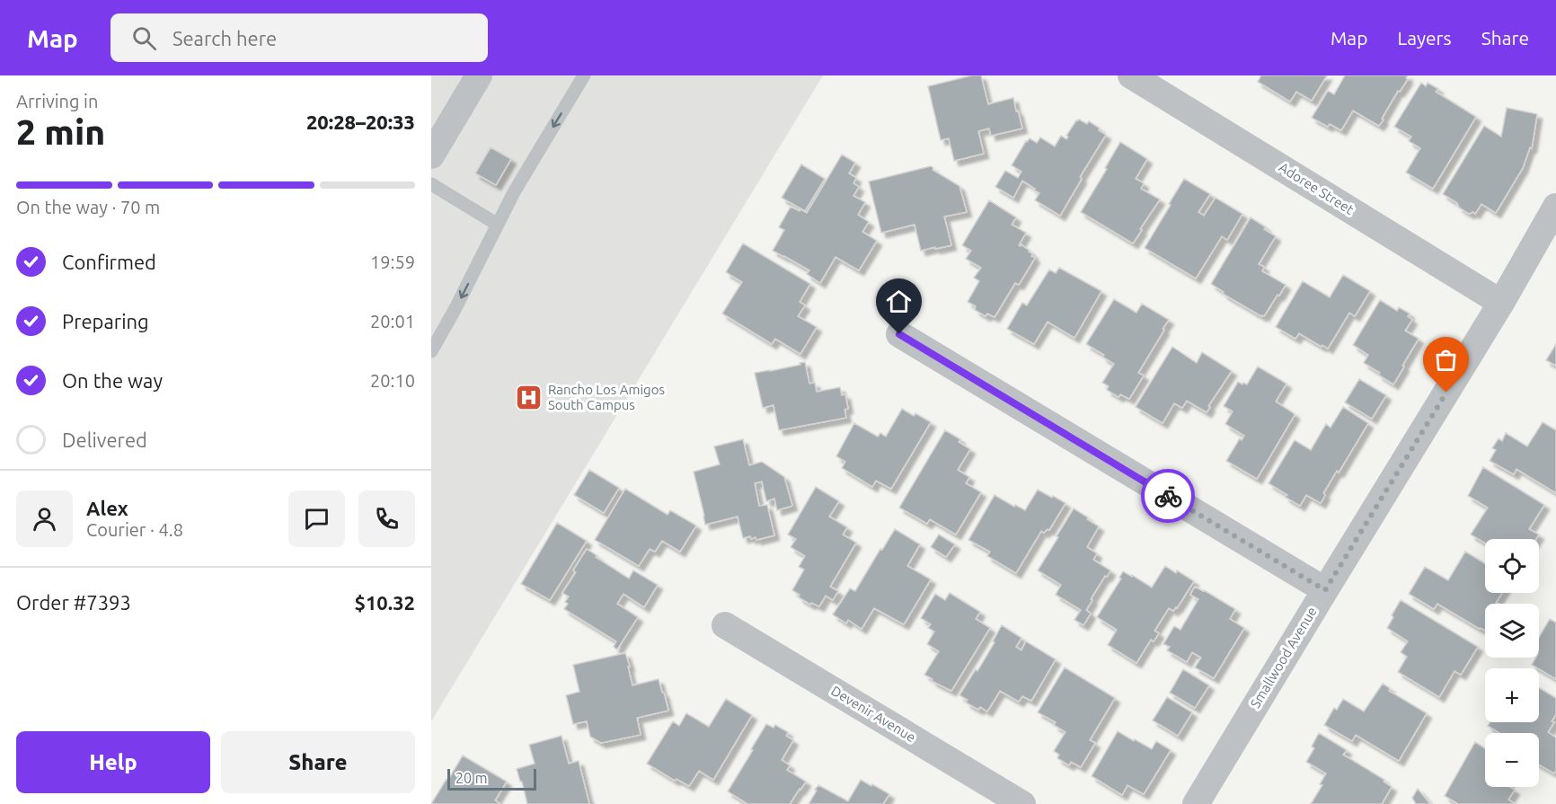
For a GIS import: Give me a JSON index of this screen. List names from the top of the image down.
{
  "streets": {
    "street": ["Adoree Street", "Smallwood Avenue", "Devenir Avenue"]
  },
  "crossings": [
    ["Adoree Street", "Smallwood Avenue"]
  ],
  "places": {
    "hospital": ["Rancho Los Amigos South Campus"]
  },
  "scale_bar": "20 m",
  "page": {
    "header": "Map",
    "search": "Search here",
    "nav": ["Map", "Layers", "Share"],
    "heading": ["2 min", "Arriving in", "20:28–20:33"],
    "panel": [
      "Alex",
      "Courier · 4.8",
      "Order #7393",
      "$10.32"
    ],
    "bar": "On the way · 70 m",
    "list": [
      ["Confirmed", "19:59"],
      ["Preparing", "20:01"],
      ["On the way", "20:10"],
      "Delivered"
    ],
    "map_buttons": ["+", "−"],
    "buttons": ["Help", "Share"],
    "scale": "20 m"
  }
}
